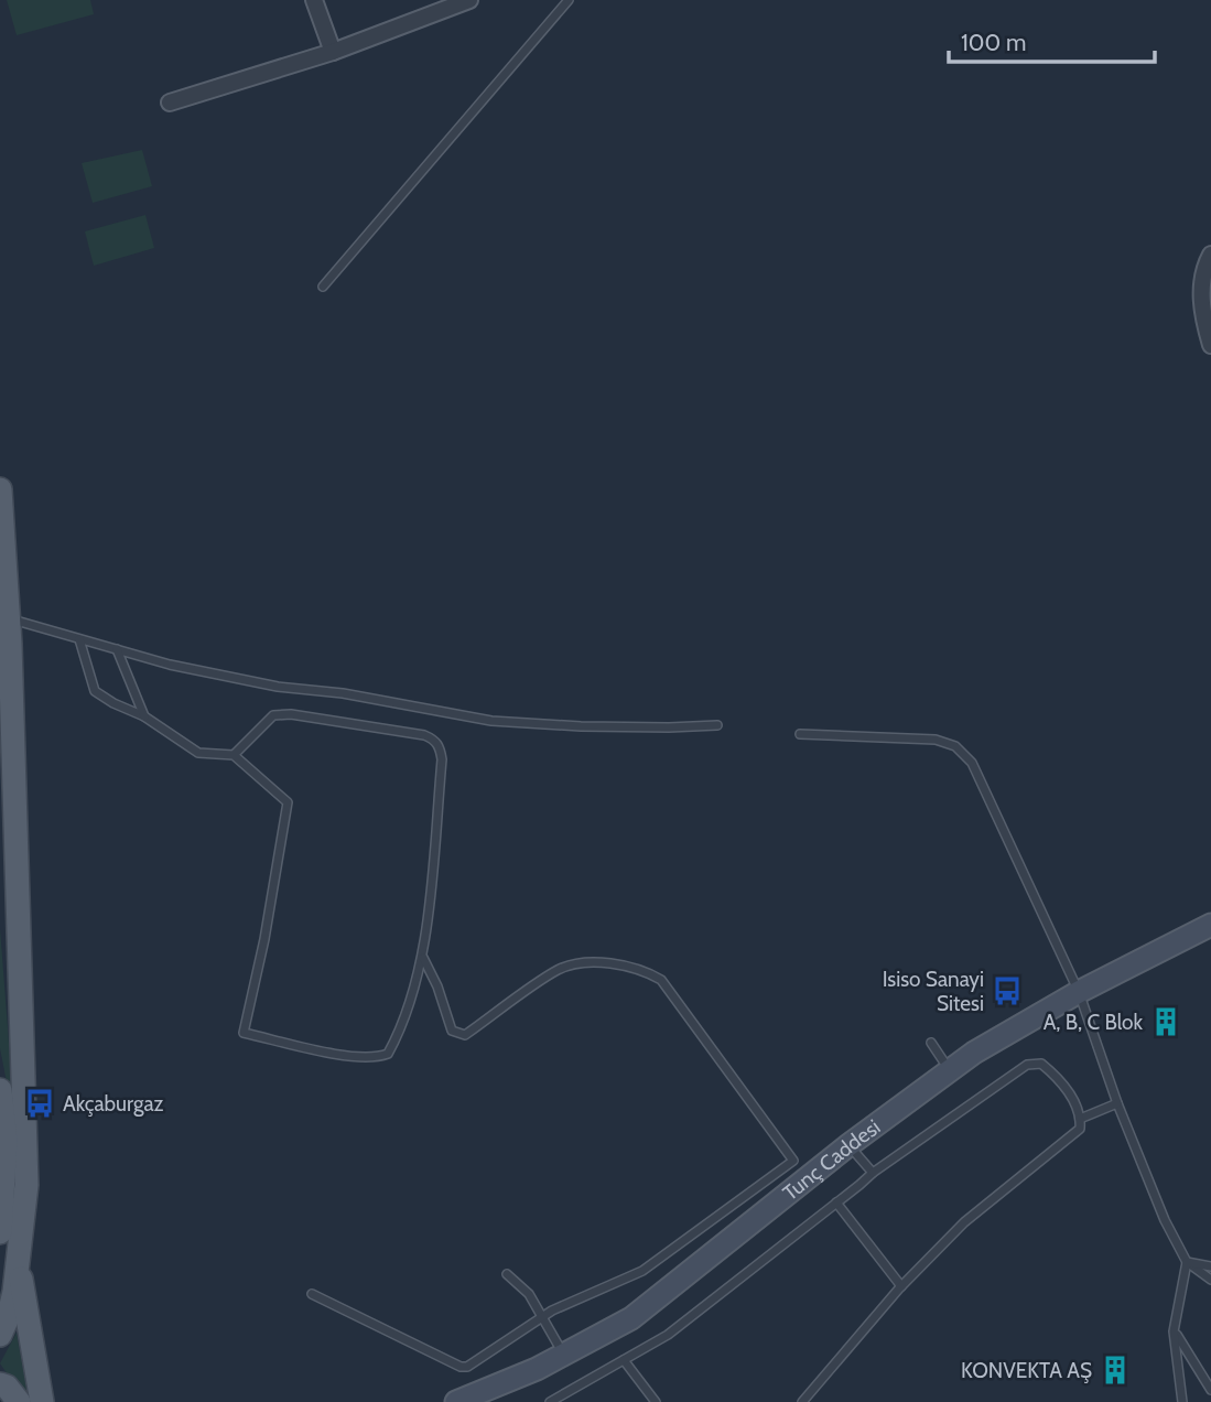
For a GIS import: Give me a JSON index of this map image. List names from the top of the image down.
{
  "streets": {
    "main road": ["Tunç Caddesi"]
  },
  "places": {
    "bus stop": ["Isiso Sanayi Sitesi", "Akçaburgaz"],
    "building": ["A, B, C Blok", "KONVEKTA AŞ"]
  },
  "scale_bar": "100 m"
}
